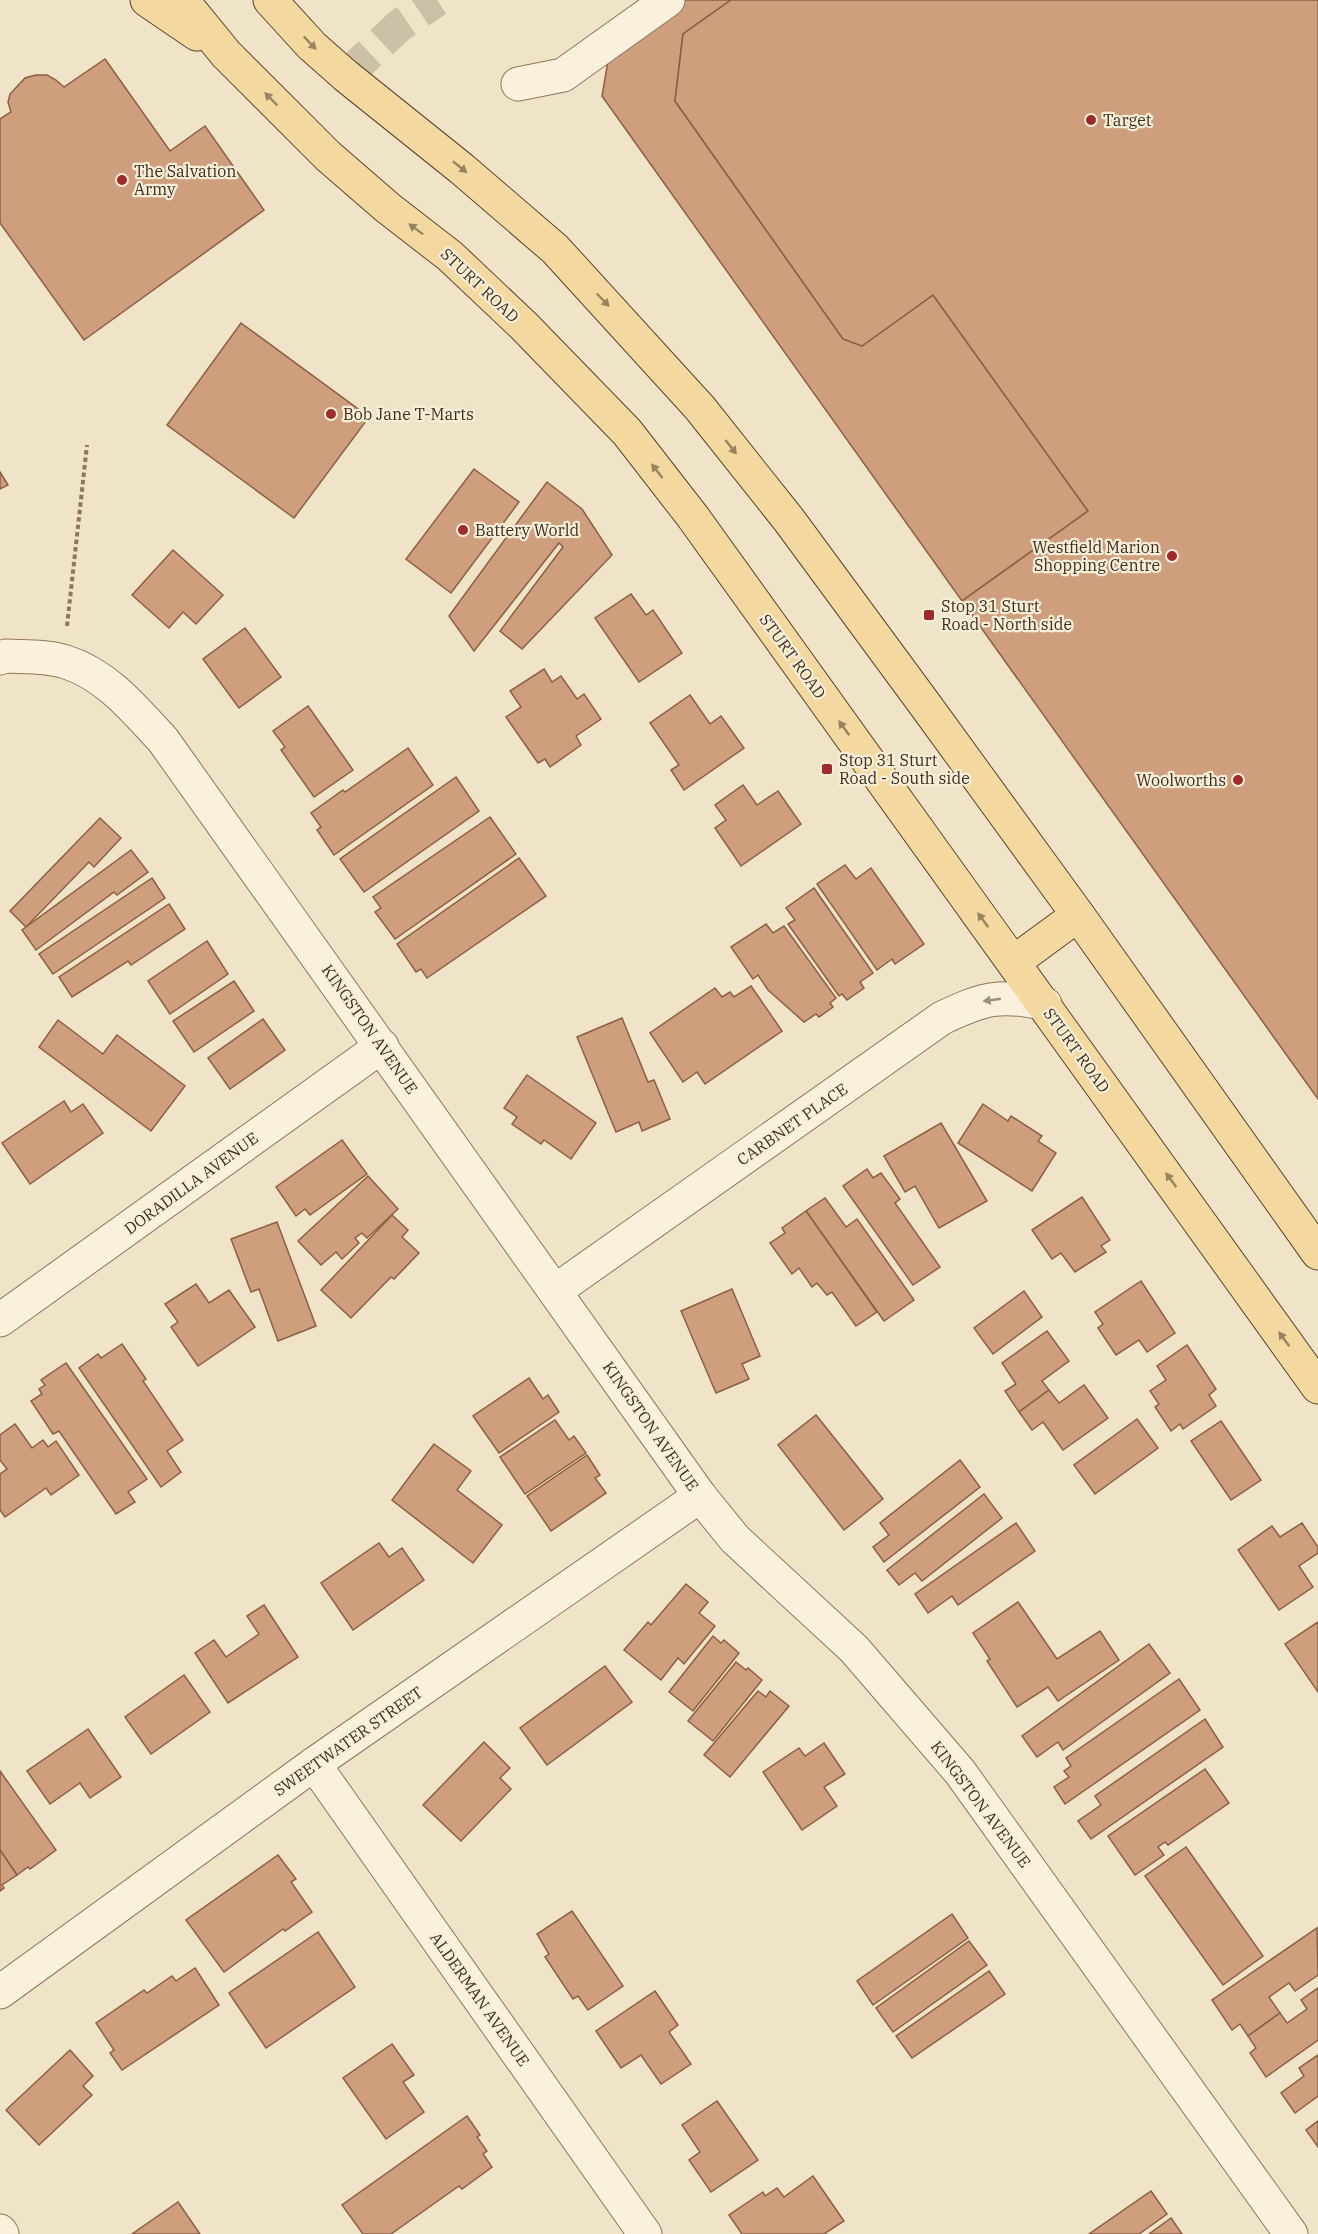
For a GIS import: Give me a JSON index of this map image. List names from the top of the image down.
{
  "streets": {
    "main road": ["STURT ROAD"],
    "street": [
      "KINGSTON AVENUE",
      "CARBNET PLACE",
      "DORADILLA AVENUE",
      "SWEETWATER STREET",
      "ALDERMAN AVENUE"
    ]
  },
  "crossings": [
    ["STURT ROAD", "CARBNET PLACE"],
    ["KINGSTON AVENUE", "CARBNET PLACE"],
    ["KINGSTON AVENUE", "DORADILLA AVENUE"],
    ["KINGSTON AVENUE", "SWEETWATER STREET"],
    ["SWEETWATER STREET", "ALDERMAN AVENUE"]
  ],
  "one_way": ["CARBNET PLACE"],
  "places": {
    "other": [
      "Target",
      "The Salvation Army",
      "Bob Jane T-Marts",
      "Battery World",
      "Westfield Marion Shopping Centre",
      "Woolworths"
    ],
    "transit": ["Stop 31 Sturt Road - North side", "Stop 31 Sturt Road - South side"]
  }
}
